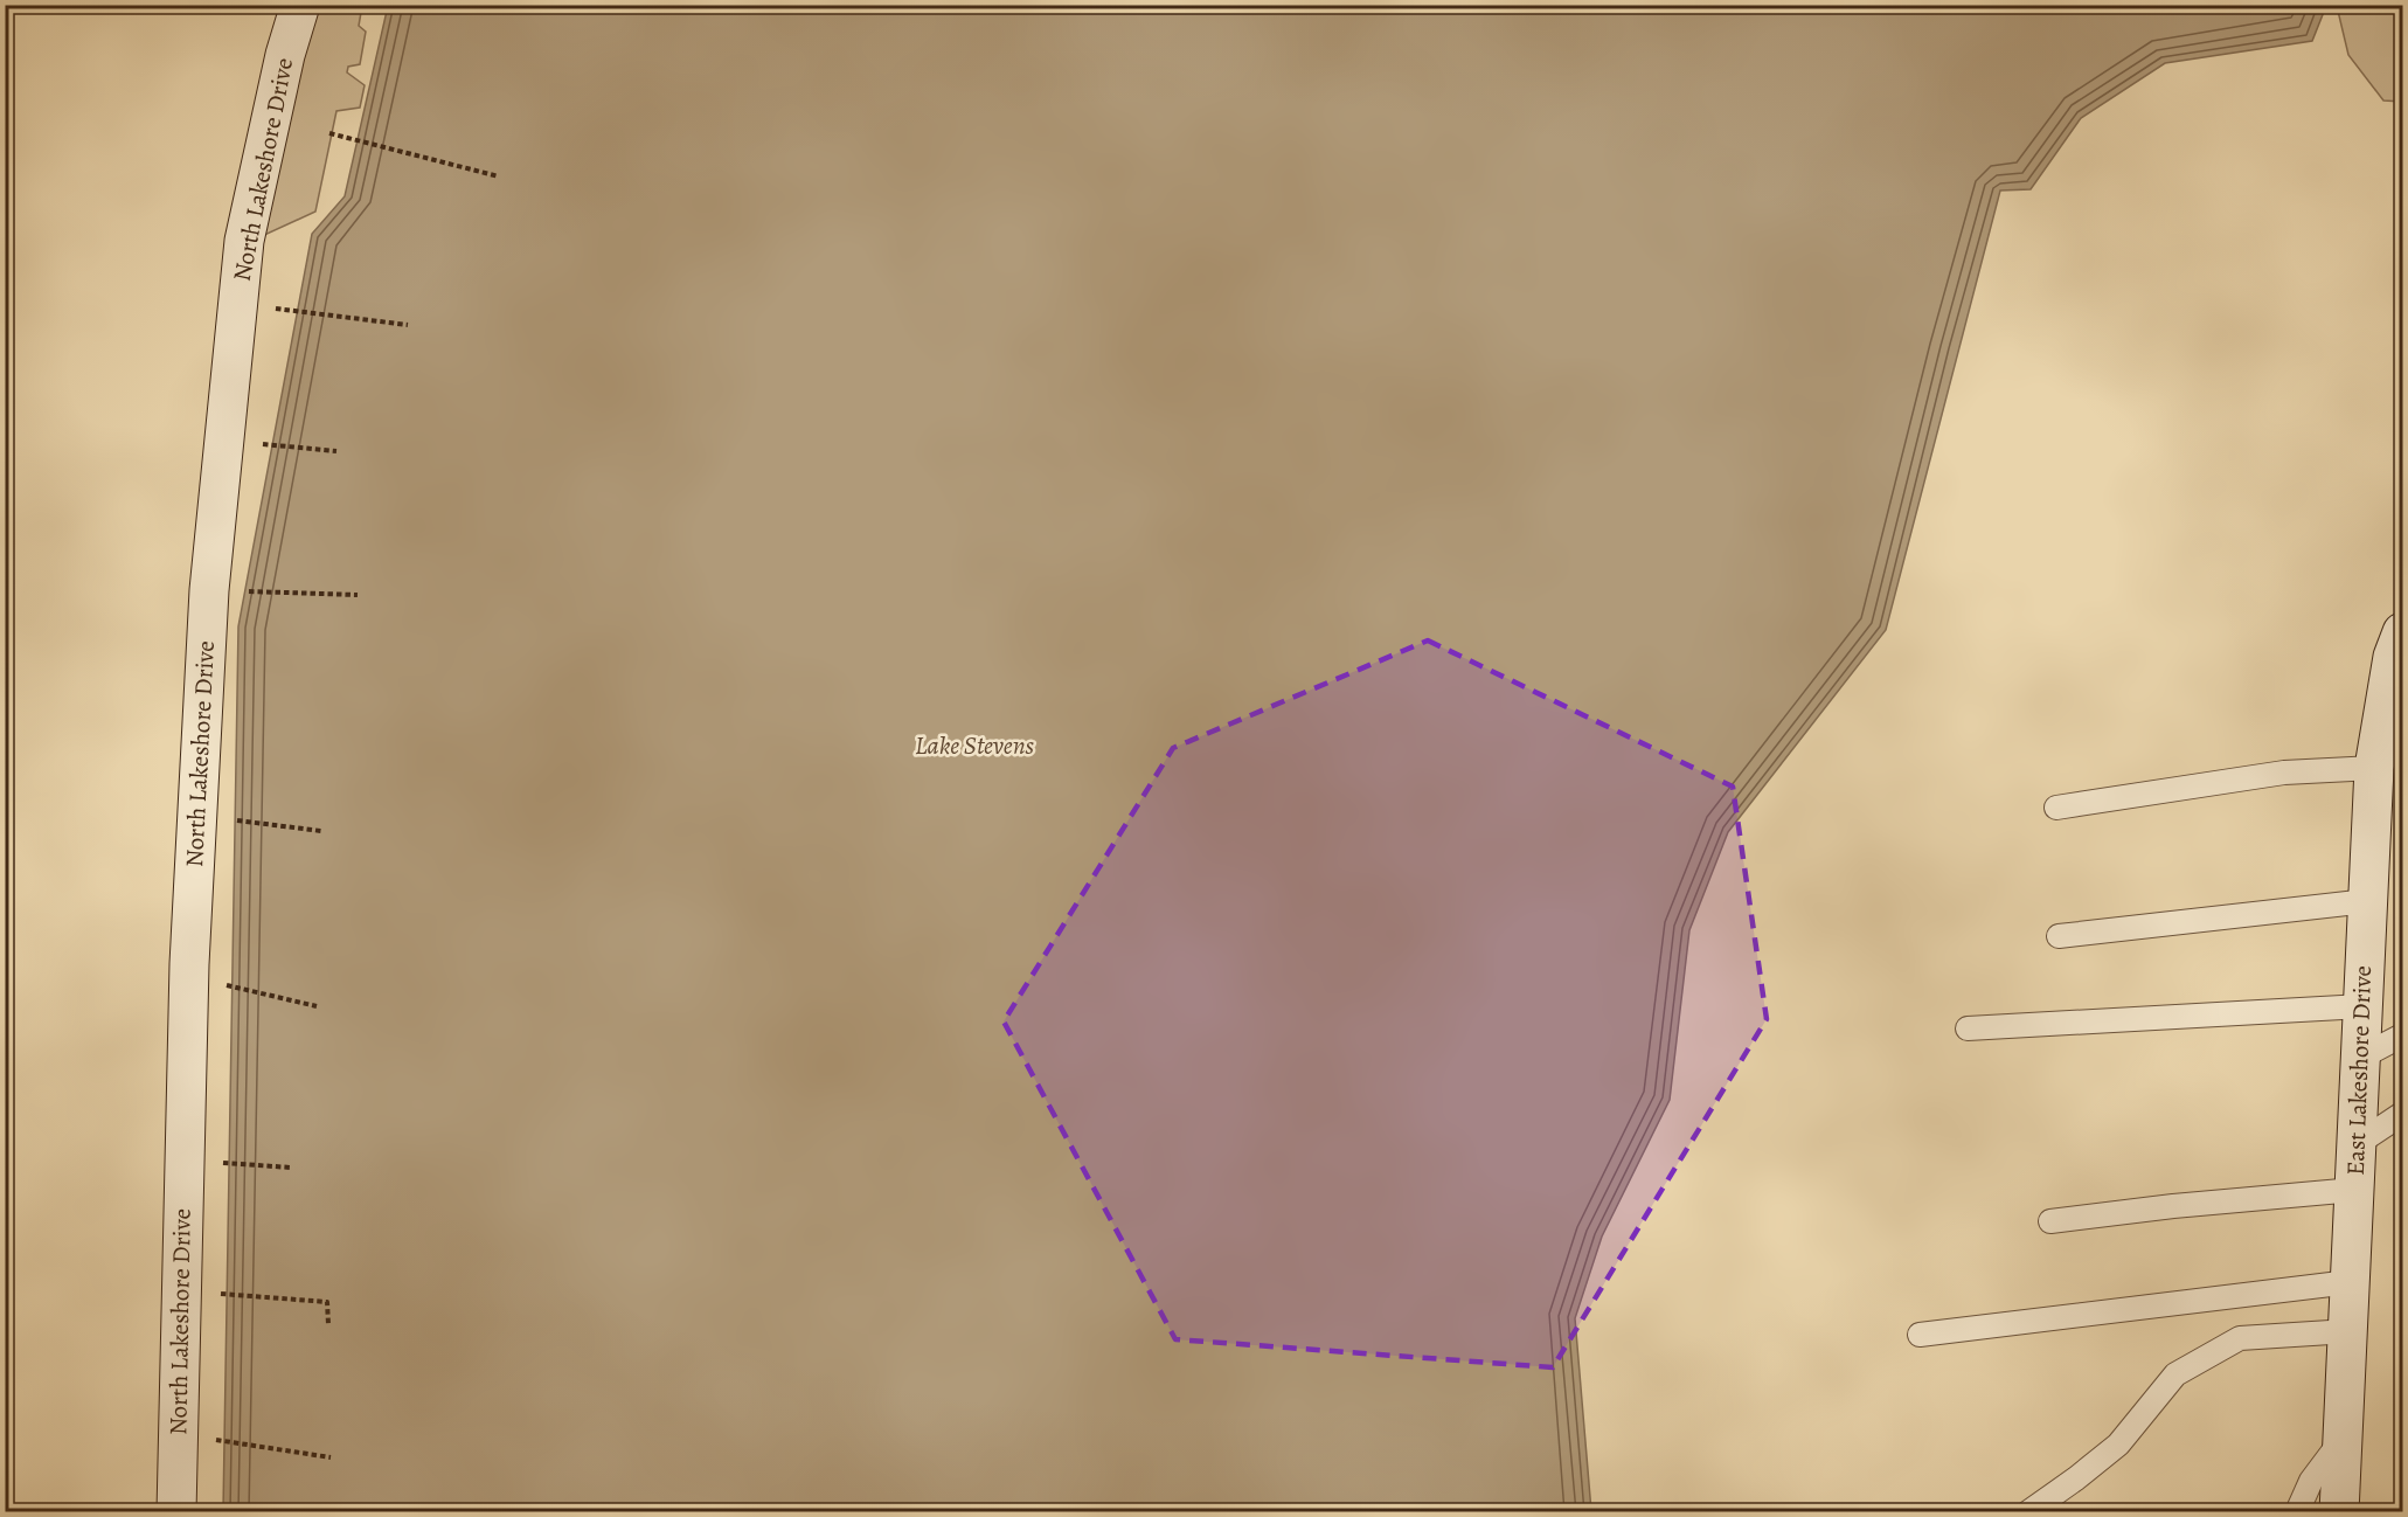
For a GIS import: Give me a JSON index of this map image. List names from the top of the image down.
{
  "streets": {
    "main road": ["North Lakeshore Drive", "East Lakeshore Drive"]
  },
  "water": ["Lake Stevens"]
}
